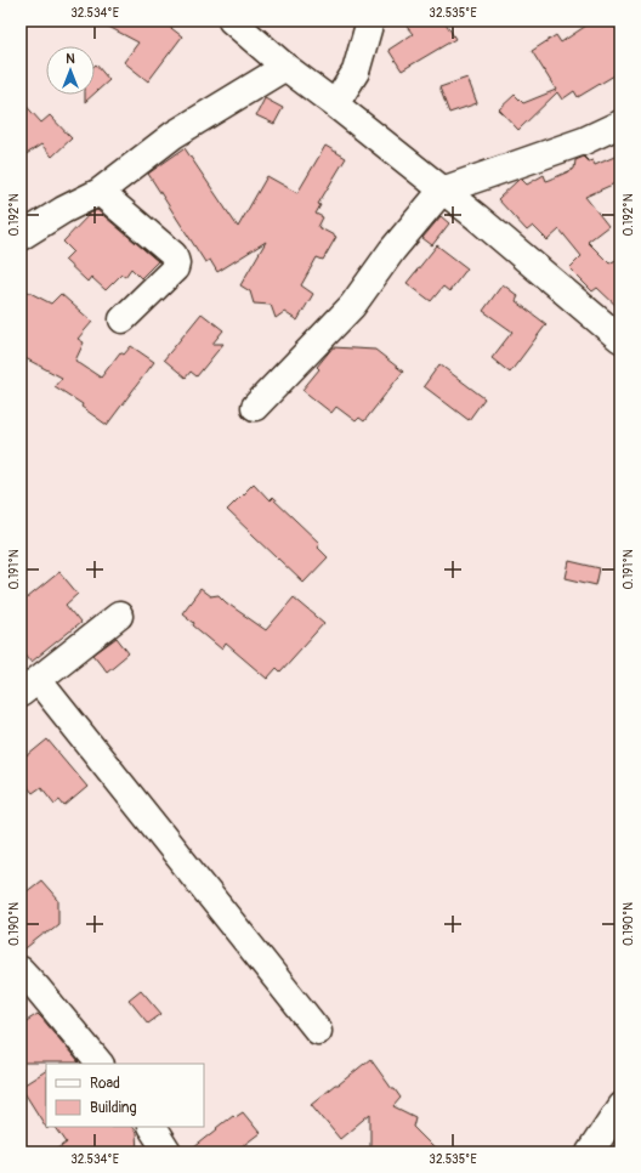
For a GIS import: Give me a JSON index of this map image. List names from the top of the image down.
{
  "legend": ["Road", "Building"],
  "north": "top",
  "coordinates": [
    "32.534°E",
    "32.535°E",
    "0.192°N",
    "0.191°N",
    "0.190°N"
  ]
}
